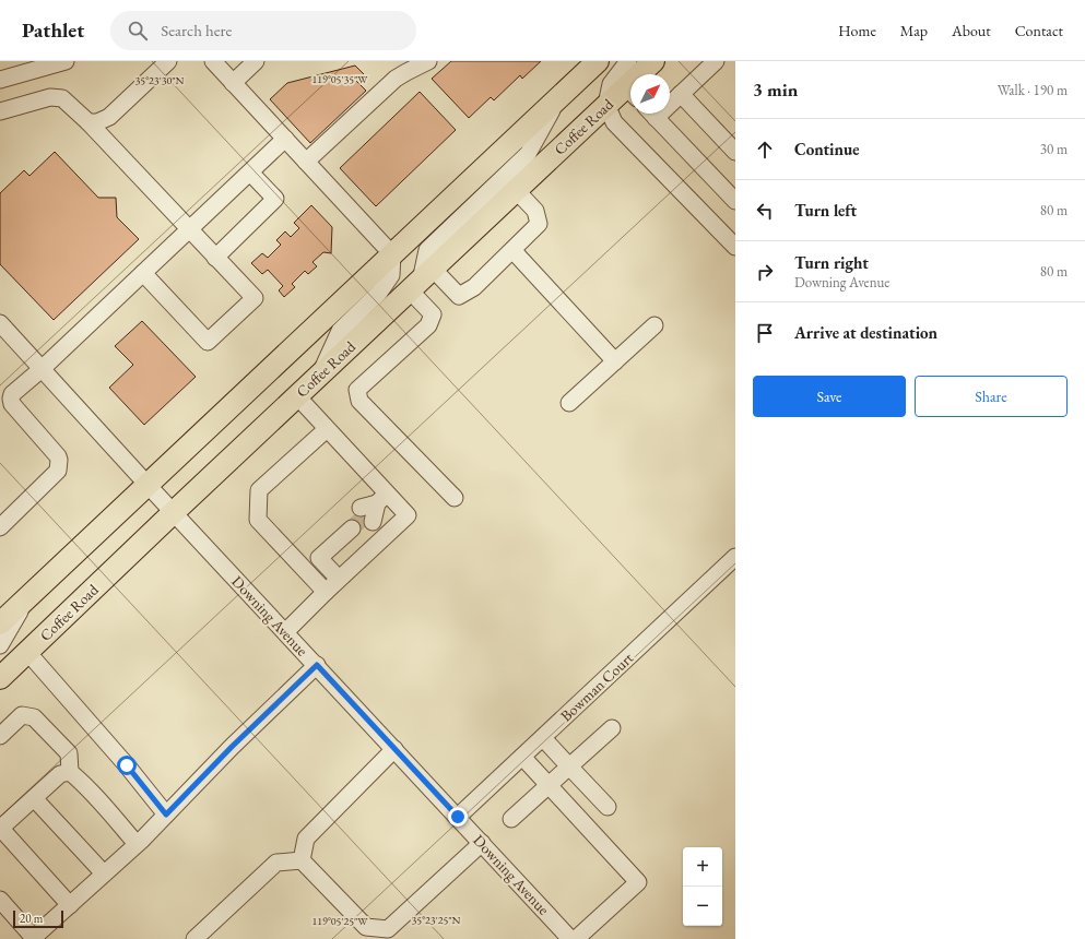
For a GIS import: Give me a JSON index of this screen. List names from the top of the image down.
{
  "streets": {
    "main road": ["Coffee Road"],
    "street": ["Downing Avenue", "Bowman Court"]
  },
  "crossings": [
    ["Coffee Road", "Downing Avenue"],
    ["Downing Avenue", "Bowman Court"]
  ],
  "scale_bar": "20 m",
  "north": "top right",
  "page": {
    "header": "Pathlet",
    "search": "Search here",
    "nav": [
      "Home",
      "Map",
      "About",
      "Contact"
    ],
    "heading": ["3 min", "Walk · 190 m"],
    "list": [
      ["Continue", "30 m"],
      ["Turn left", "80 m"],
      ["Turn right", "Downing Avenue", "80 m"],
      "Arrive at destination"
    ],
    "buttons": ["Save", "Share"],
    "map_buttons": ["+", "−"],
    "scale": "20 m"
  },
  "coordinates": [
    "119°05'35\"W",
    "35°23'30\"N",
    "35°23'25\"N",
    "119°05'25\"W"
  ]
}
